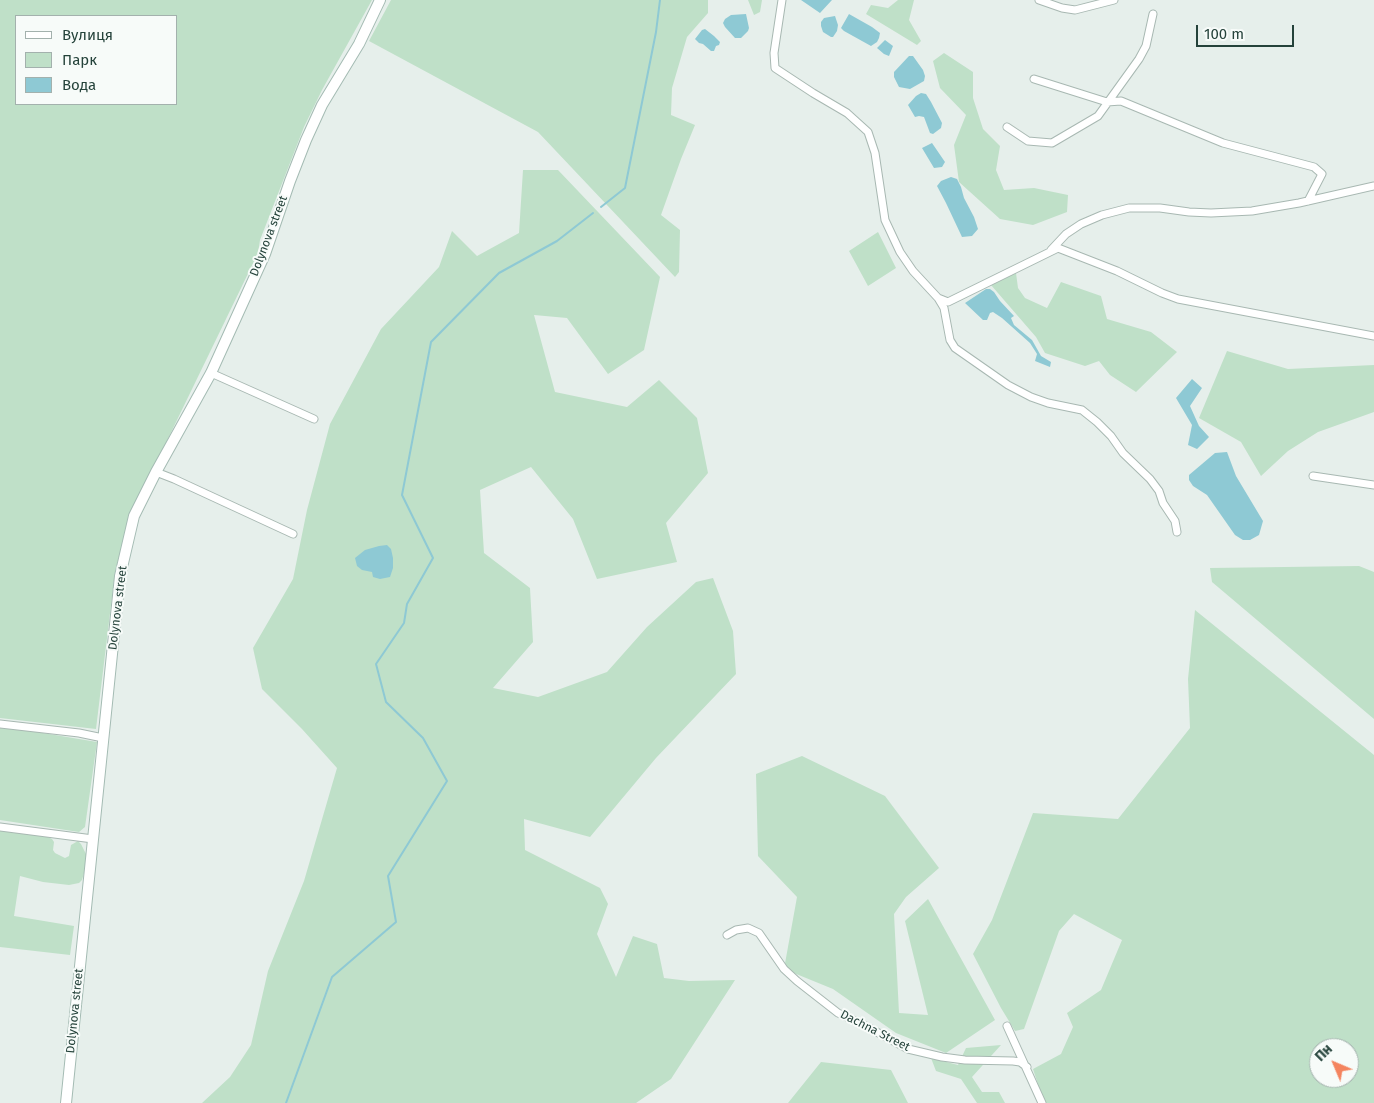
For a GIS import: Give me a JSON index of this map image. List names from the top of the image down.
{
  "streets": {
    "street": ["Dolynova street", "Dachna Street"]
  },
  "legend": ["Вулиця", "Парк", "Вода"],
  "scale_bar": "100 m",
  "north": "top left"
}
